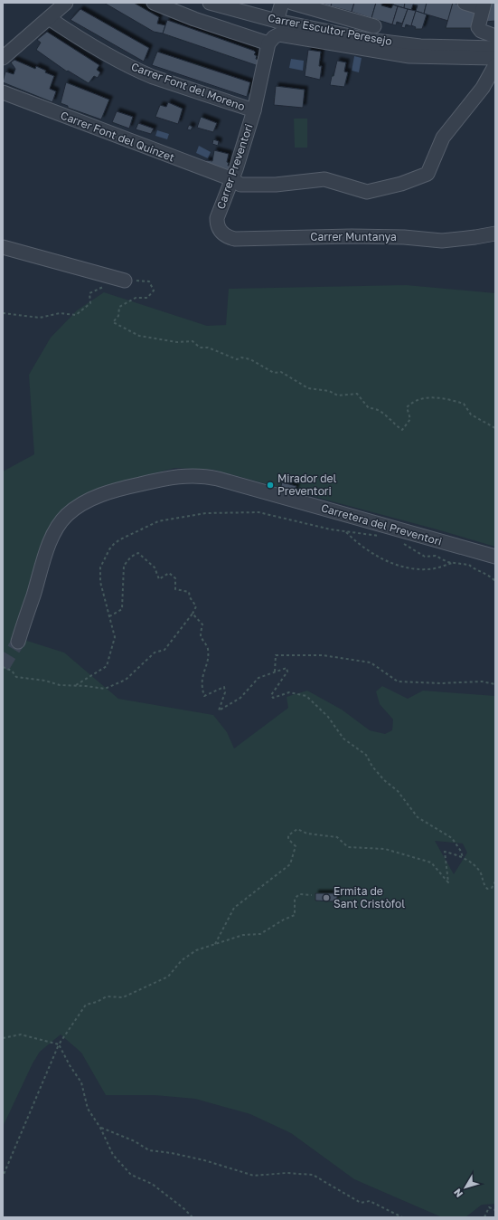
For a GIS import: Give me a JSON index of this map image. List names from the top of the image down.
{
  "streets": {
    "street": [
      "Carrer Escultor Peresejo",
      "Carrer Font del Moreno",
      "Carrer Font del Quinzet",
      "Carrer Preventori",
      "Carrer Muntanya",
      "Carretera del Preventori"
    ]
  },
  "crossings": [
    ["Carrer Escultor Peresejo", "Carrer Preventori"],
    ["Carrer Font del Moreno", "Carrer Preventori"],
    ["Carrer Font del Quinzet", "Carrer Preventori"],
    ["Carrer Preventori", "Carrer Muntanya"]
  ],
  "places": ["Mirador del Preventori", "Ermita de Sant Cristòfol"],
  "north": "bottom left"
}
